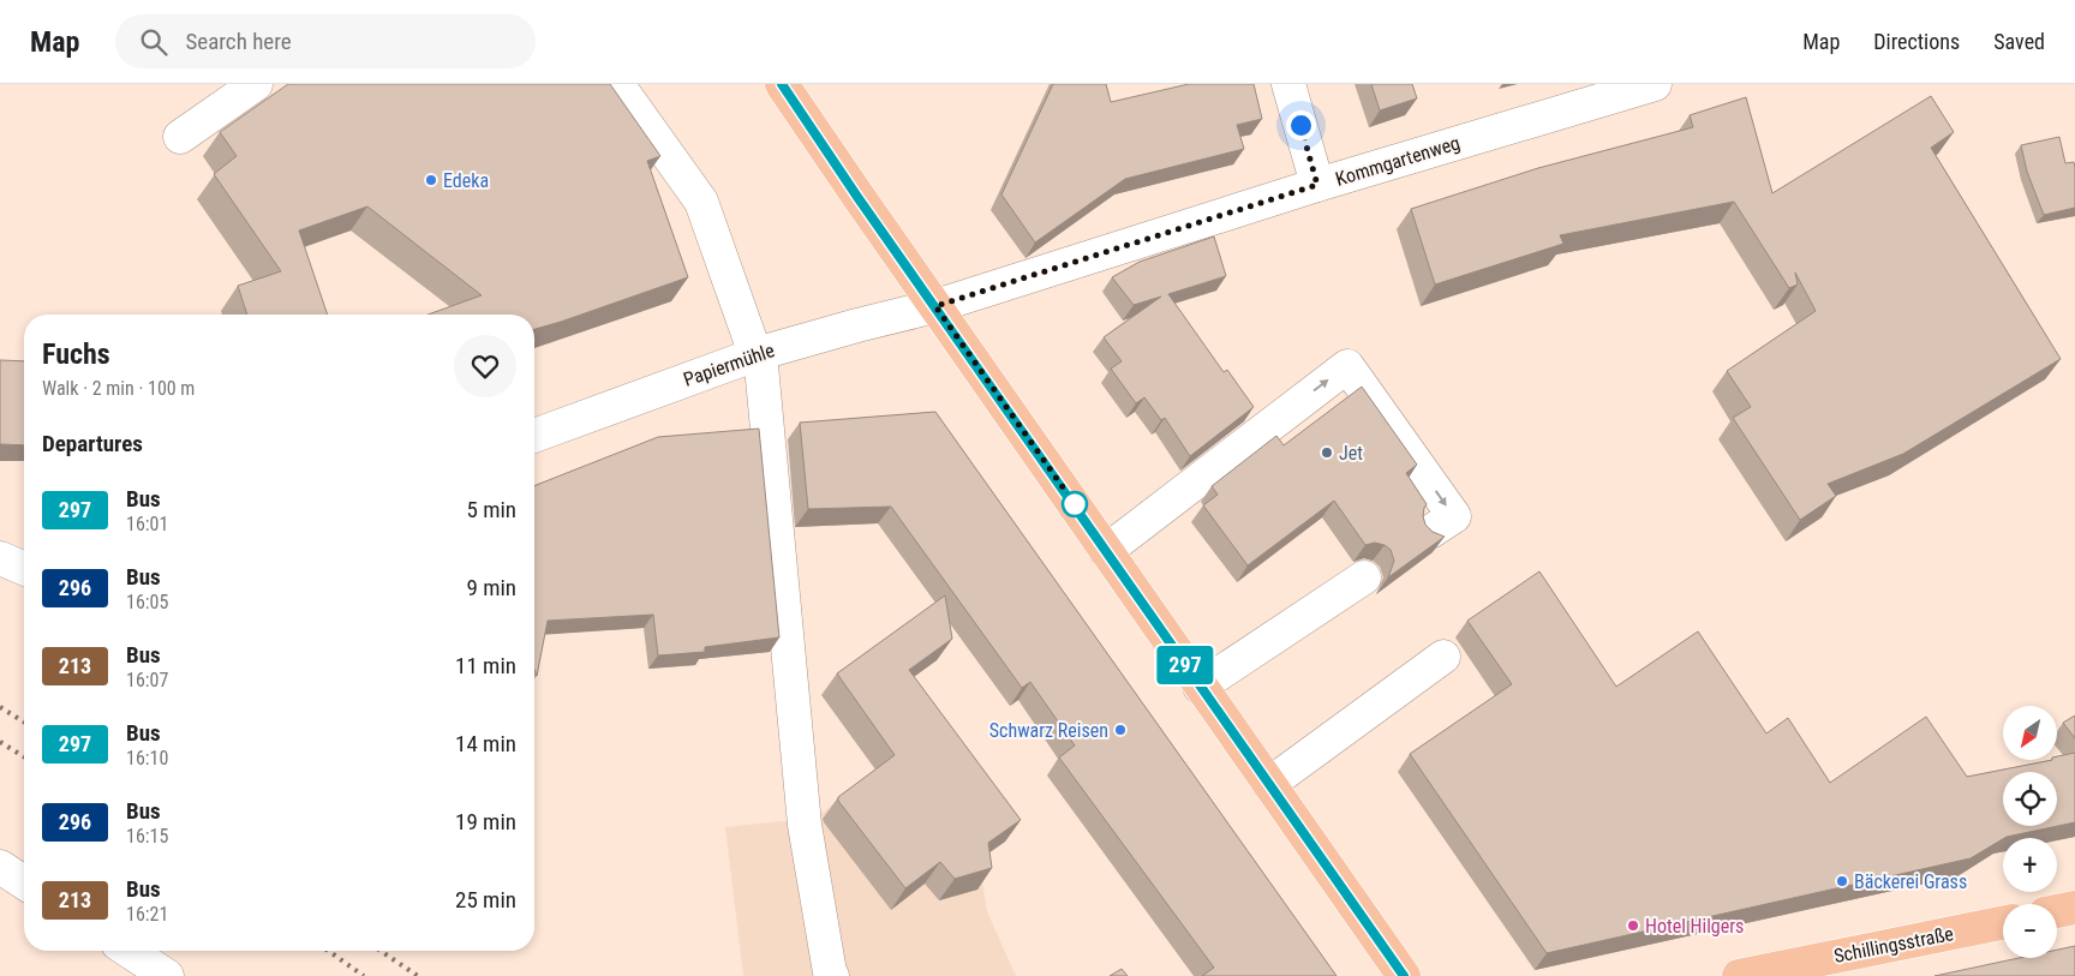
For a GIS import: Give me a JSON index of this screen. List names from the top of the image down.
{
  "streets": {
    "main road": ["Schillingsstraße"],
    "street": ["Kommgartenweg", "Papiermühle"]
  },
  "crossings": [
    ["Kommgartenweg", "Papiermühle"]
  ],
  "places": [
    "Edeka",
    "Jet",
    "Schwarz Reisen",
    "Bäckerei Grass",
    "Hotel Hilgers"
  ],
  "lines": ["bus line 297"],
  "north": "bottom left",
  "page": {
    "header": "Map",
    "search": "Search here",
    "nav": ["Map", "Directions", "Saved"],
    "on_map": "297",
    "heading": [
      ["Fuchs", "Walk · 2 min · 100 m"],
      "Departures"
    ],
    "list": [
      {
        "mark": "297",
        "name": "Bus",
        "note": "16:01",
        "value": "5 min"
      },
      {
        "mark": "296",
        "name": "Bus",
        "note": "16:05",
        "value": "9 min"
      },
      {
        "mark": "213",
        "name": "Bus",
        "note": "16:07",
        "value": "11 min"
      },
      {
        "mark": "297",
        "name": "Bus",
        "note": "16:10",
        "value": "14 min"
      },
      {
        "mark": "296",
        "name": "Bus",
        "note": "16:15",
        "value": "19 min"
      },
      {
        "mark": "213",
        "name": "Bus",
        "note": "16:21",
        "value": "25 min"
      }
    ],
    "map_buttons": ["+", "−"]
  }
}
